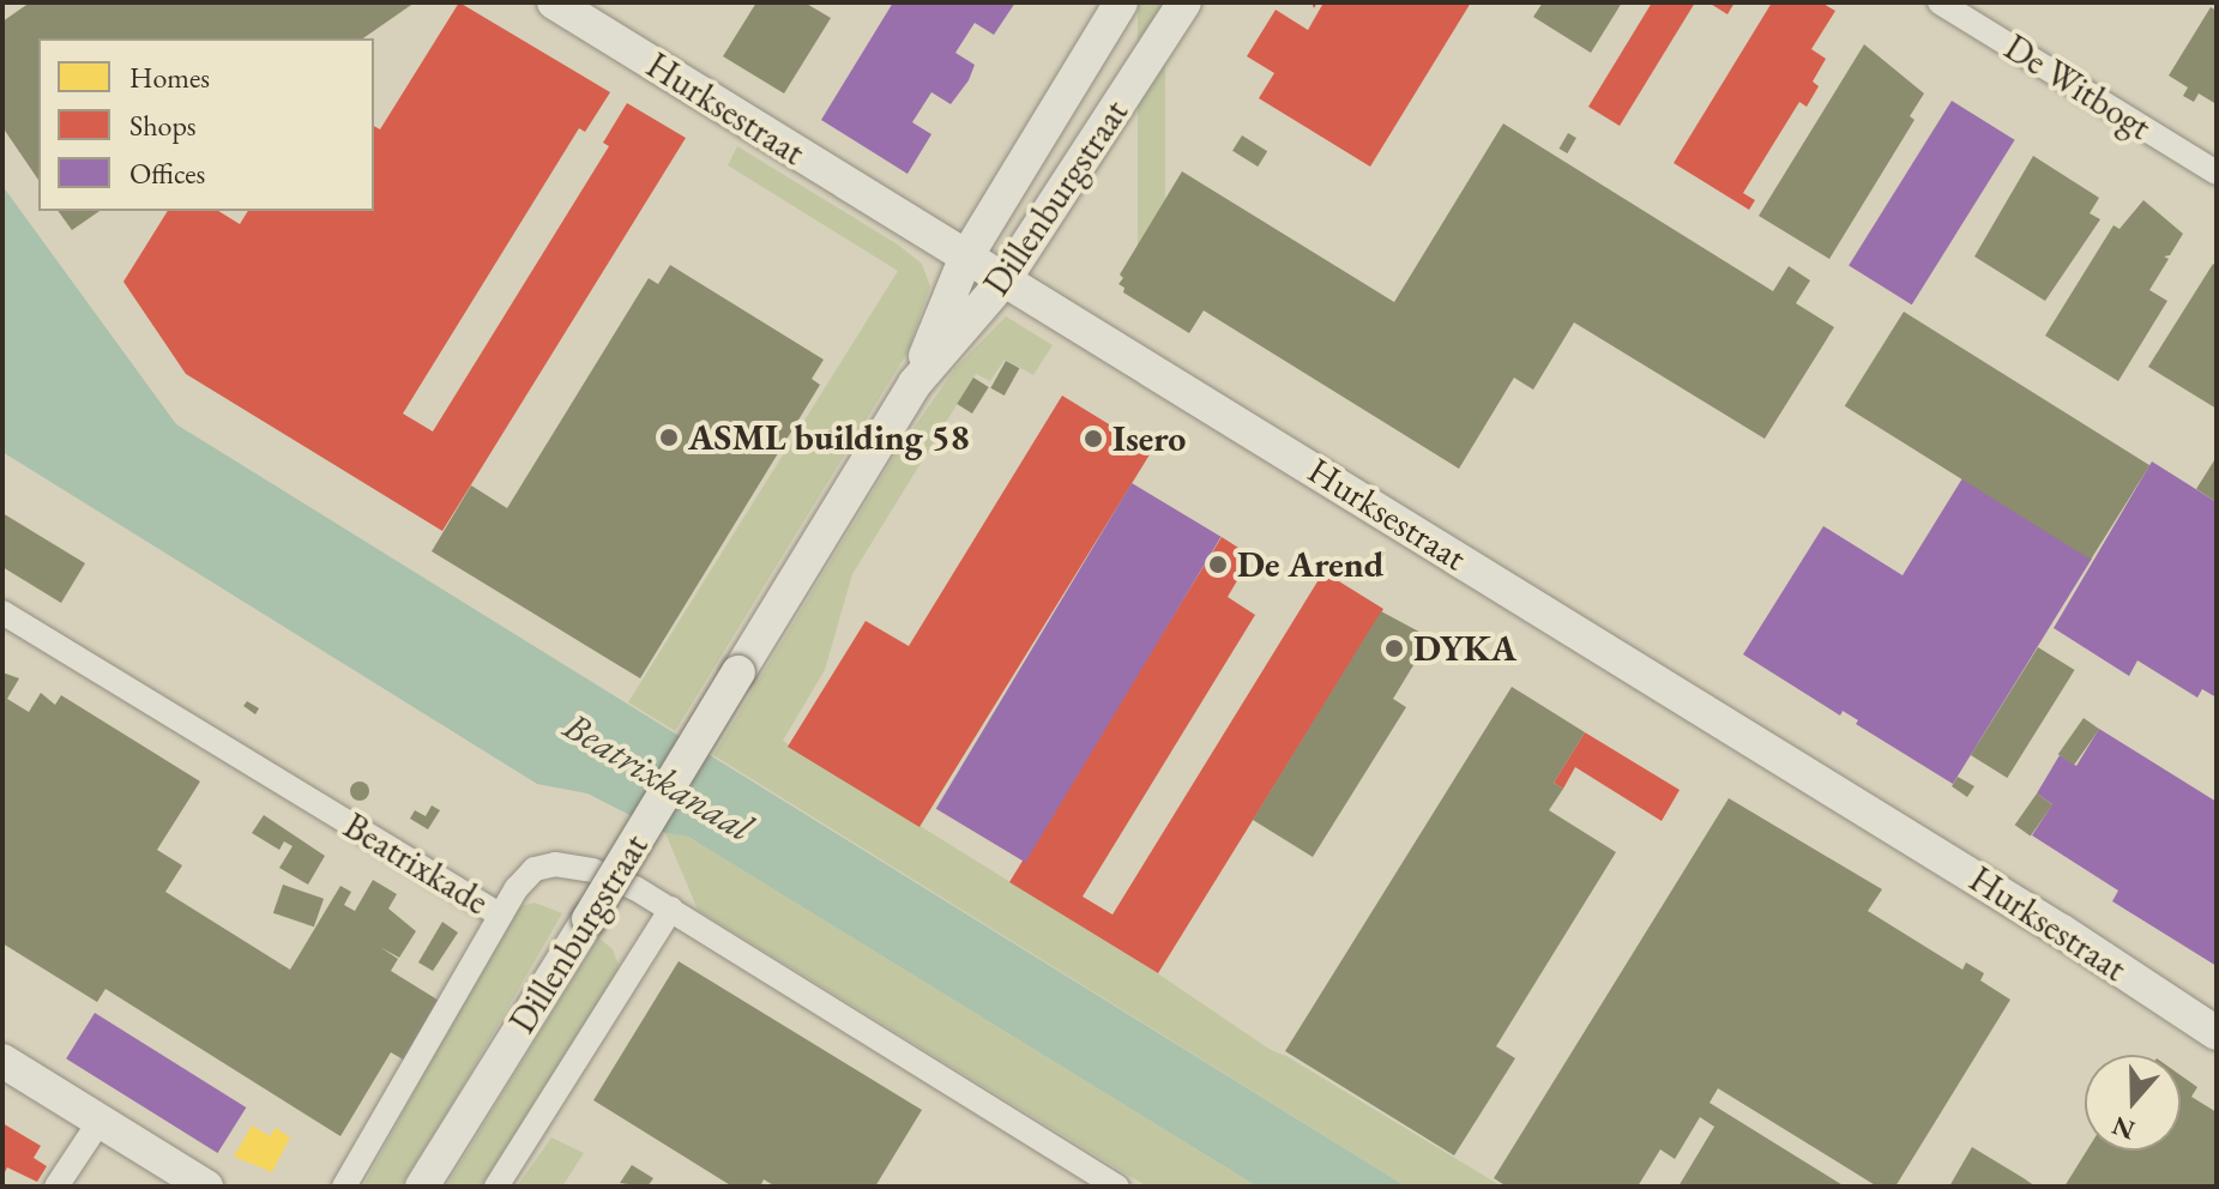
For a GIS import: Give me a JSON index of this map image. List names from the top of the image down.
{
  "streets": {
    "street": [
      "De Witbogt",
      "Hurksestraat",
      "Dillenburgstraat",
      "Beatrixkade"
    ]
  },
  "crossings": [
    ["Hurksestraat", "Dillenburgstraat"],
    ["Dillenburgstraat", "Beatrixkade"]
  ],
  "water": ["Beatrixkanaal"],
  "places": [
    "ASML building 58",
    "Isero",
    "De Arend",
    "DYKA"
  ],
  "legend": ["Homes", "Shops", "Offices"],
  "north": "bottom"
}
